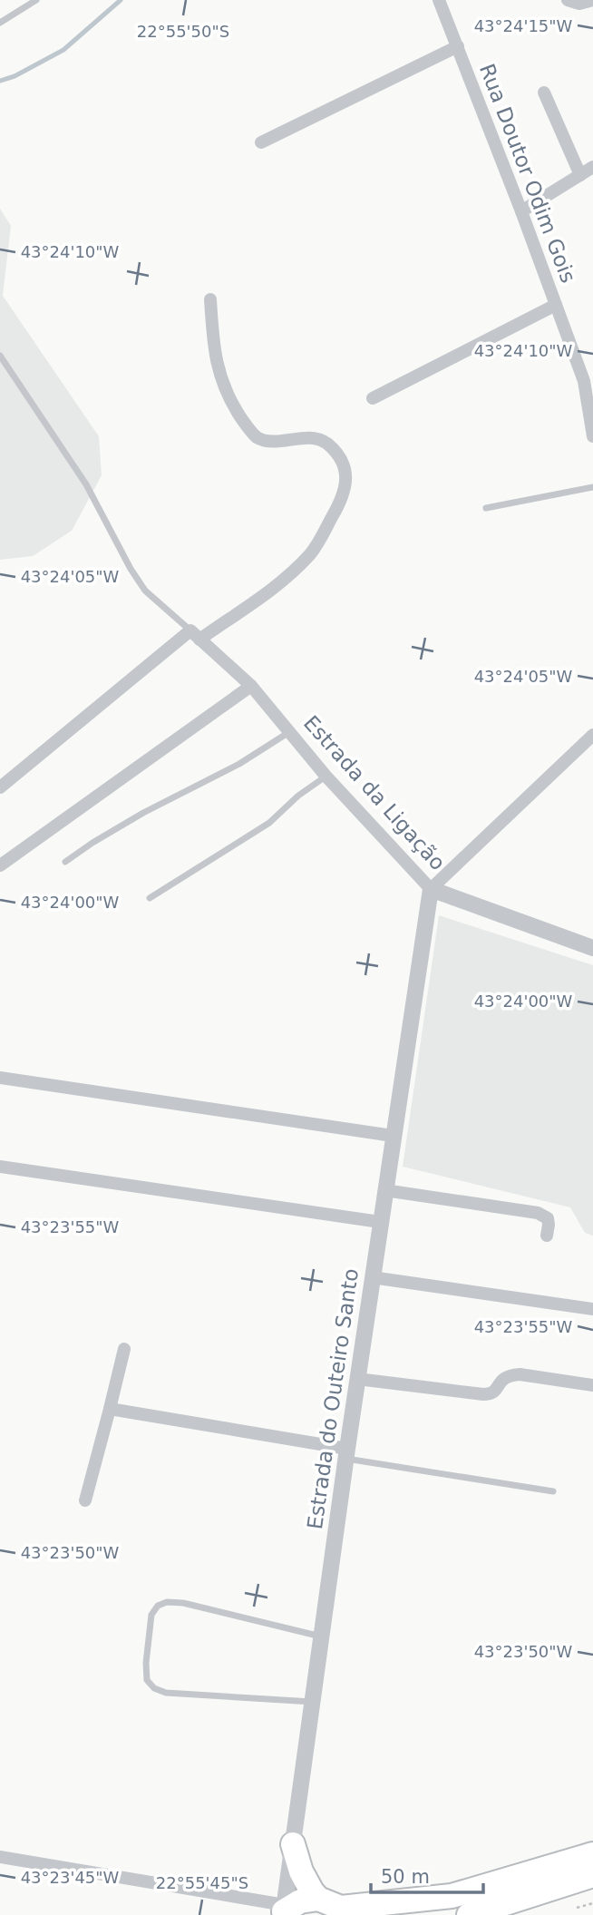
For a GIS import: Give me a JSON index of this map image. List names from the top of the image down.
{
  "streets": {
    "street": ["Rua Doutor Odim Gois", "Estrada da Ligação", "Estrada do Outeiro Santo"]
  },
  "crossings": [
    ["Estrada da Ligação", "Estrada do Outeiro Santo"]
  ],
  "scale_bar": "50 m",
  "coordinates": [
    "43°24'15\"W",
    "22°55'50\"S",
    "43°24'10\"W",
    "43°24'05\"W",
    "43°24'00\"W",
    "43°23'55\"W",
    "43°23'50\"W",
    "43°23'45\"W",
    "22°55'45\"S"
  ]
}
